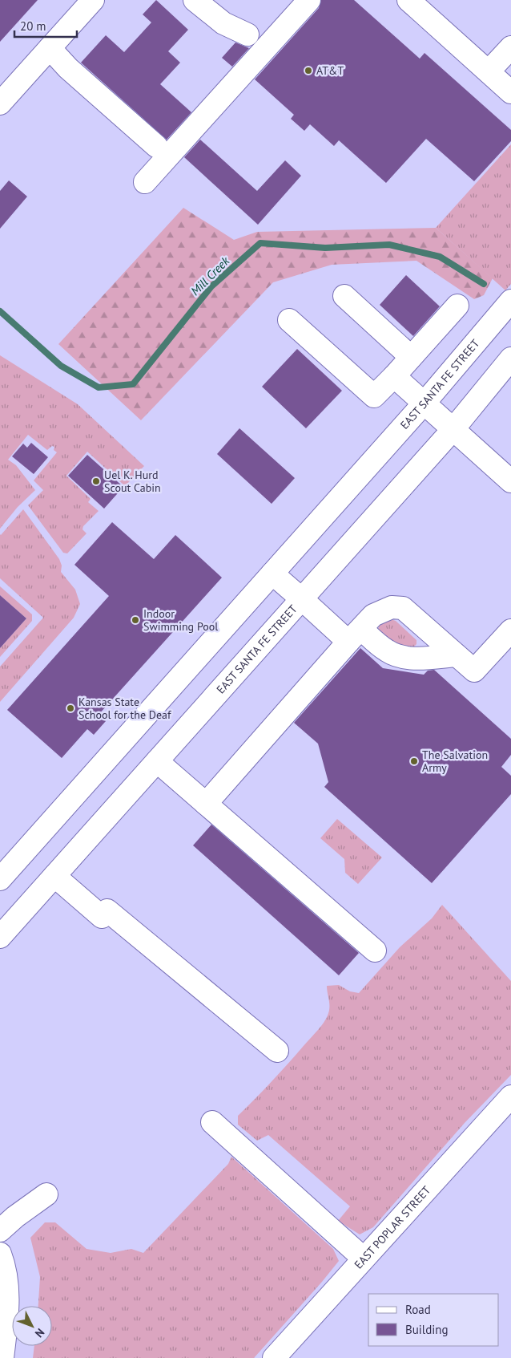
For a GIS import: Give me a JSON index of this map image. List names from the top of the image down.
{
  "streets": {
    "main road": ["EAST SANTA FE STREET", "EAST POPLAR STREET"]
  },
  "water": ["Mill Creek"],
  "places": [
    "AT&T",
    "Uel K. Hurd Scout Cabin",
    "Indoor Swimming Pool",
    "Kansas State School for the Deaf",
    "The Salvation Army"
  ],
  "legend": ["Road", "Building"],
  "scale_bar": "20 m",
  "north": "bottom right"
}
